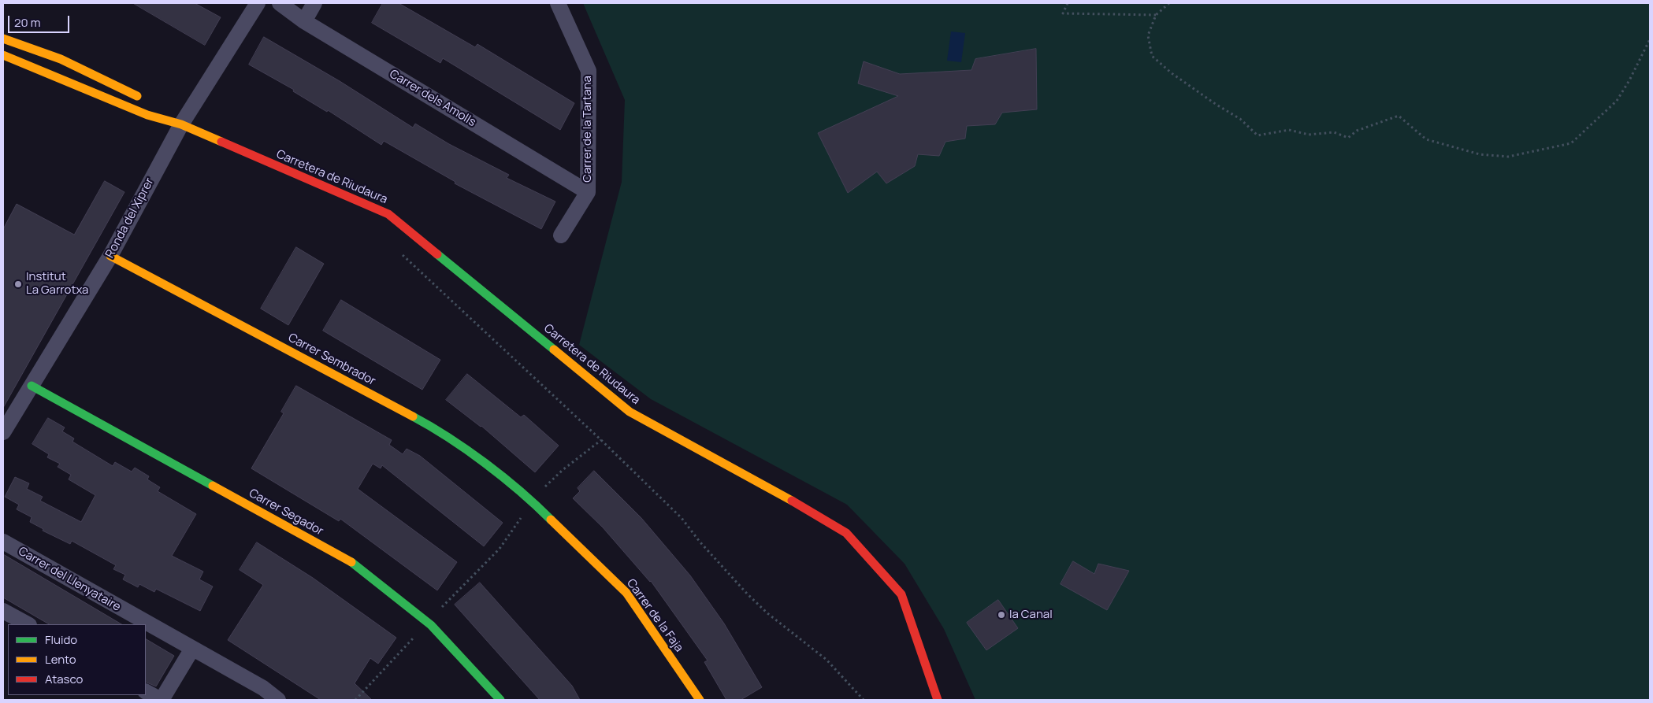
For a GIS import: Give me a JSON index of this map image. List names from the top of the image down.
{
  "streets": {
    "street": [
      "Carrer dels Amolls",
      "Carrer de la Tartana",
      "Carretera de Riudaura",
      "Ronda del Xiprer",
      "Carrer Sembrador",
      "Carrer Segador",
      "Carrer del Llenyataire",
      "Carrer de la Faja"
    ]
  },
  "crossings": [
    ["Carrer dels Amolls", "Carrer de la Tartana"],
    ["Carretera de Riudaura", "Ronda del Xiprer"],
    ["Ronda del Xiprer", "Carrer Sembrador"],
    ["Ronda del Xiprer", "Carrer Segador"],
    ["Carrer Sembrador", "Carrer de la Faja"]
  ],
  "places": ["Institut La Garrotxa", "la Canal"],
  "legend": ["Fluido", "Lento", "Atasco"],
  "scale_bar": "20 m"
}
